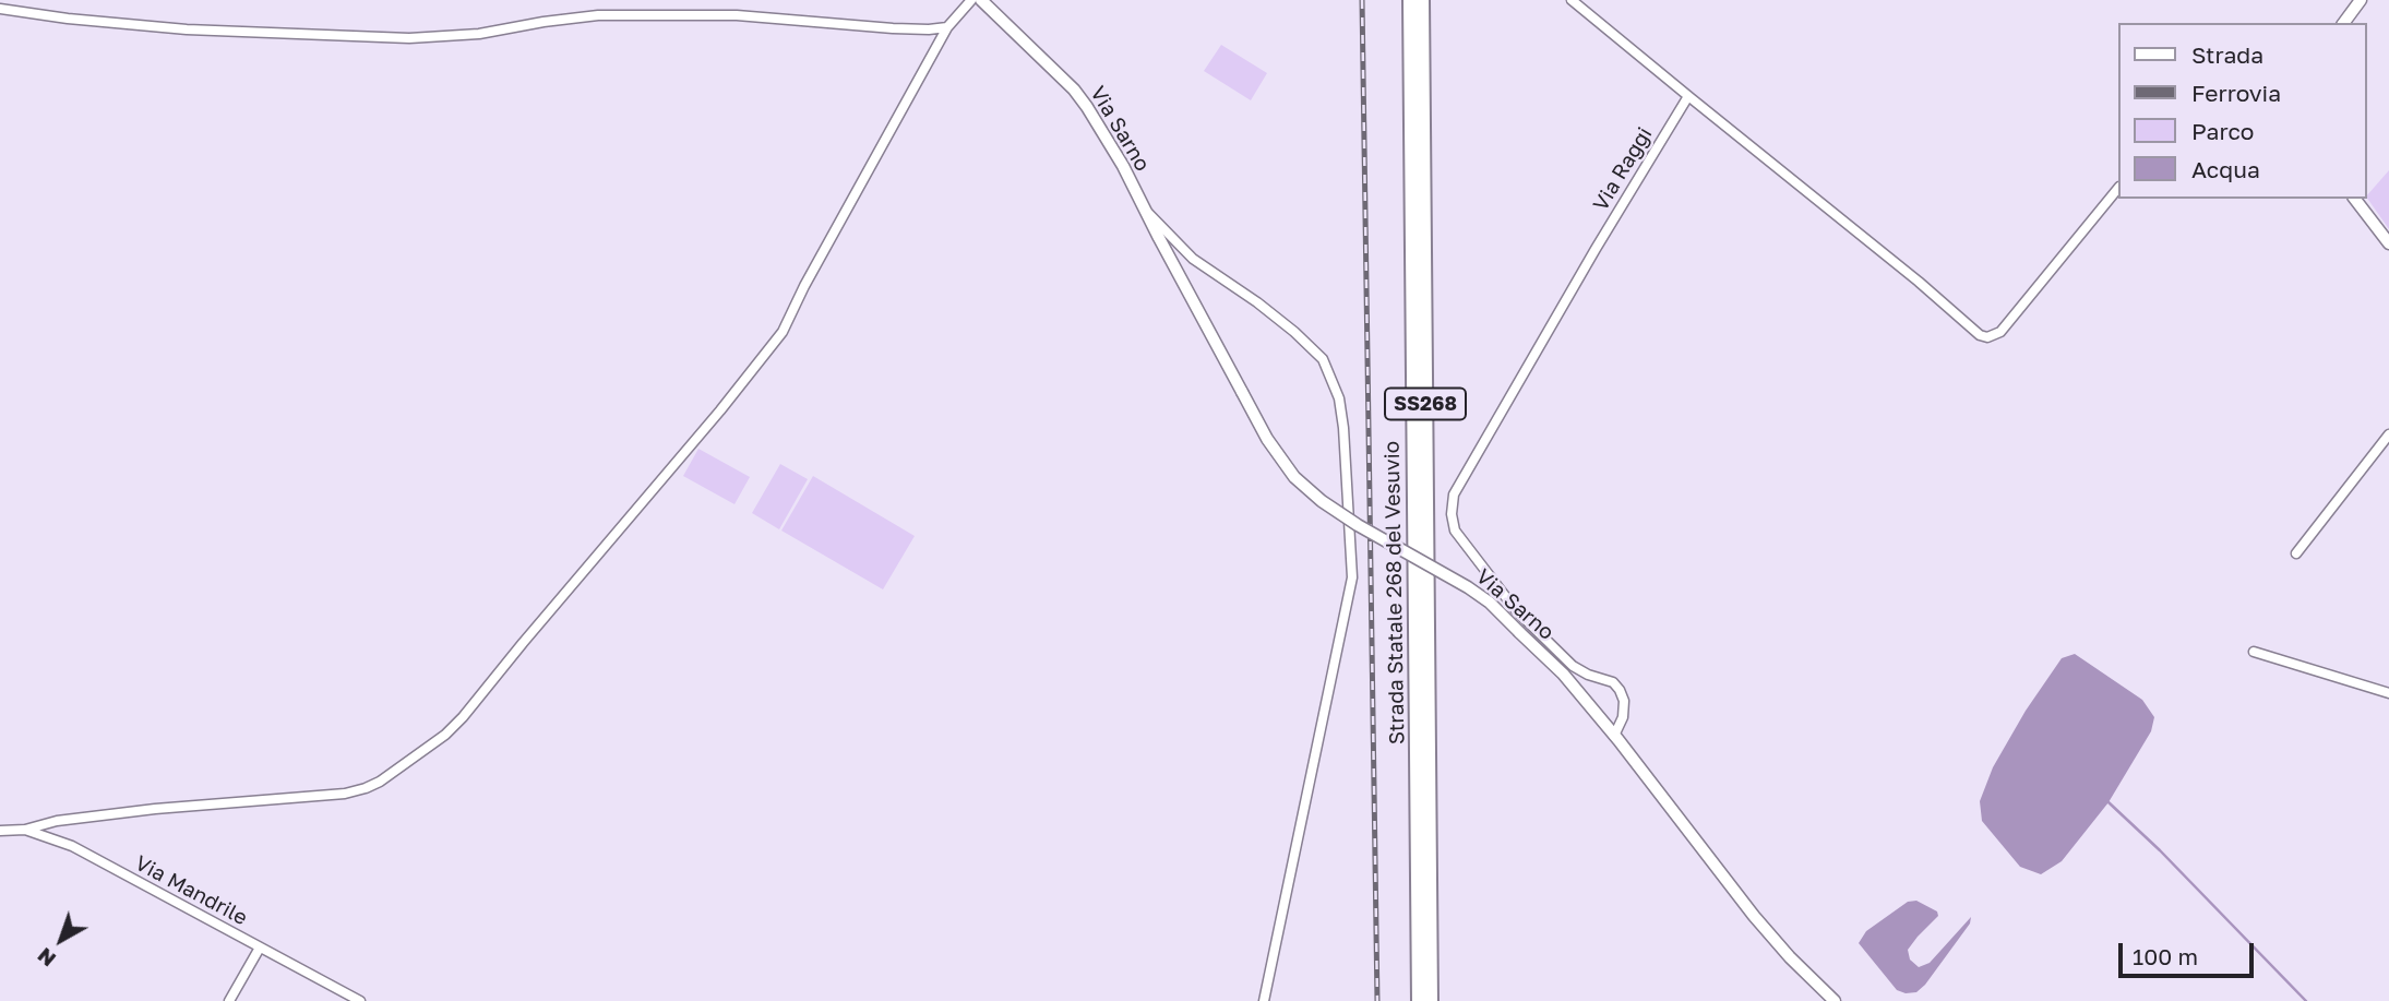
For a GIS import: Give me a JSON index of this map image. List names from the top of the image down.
{
  "streets": {
    "highway": ["SS268", "Strada Statale 268 del Vesuvio"],
    "street": ["Via Sarno", "Via Raggi", "Via Mandrile"]
  },
  "crossings": [
    ["Via Sarno", "Via Raggi"]
  ],
  "legend": [
    "Strada",
    "Ferrovia",
    "Parco",
    "Acqua"
  ],
  "scale_bar": "100 m",
  "north": "bottom left"
}
